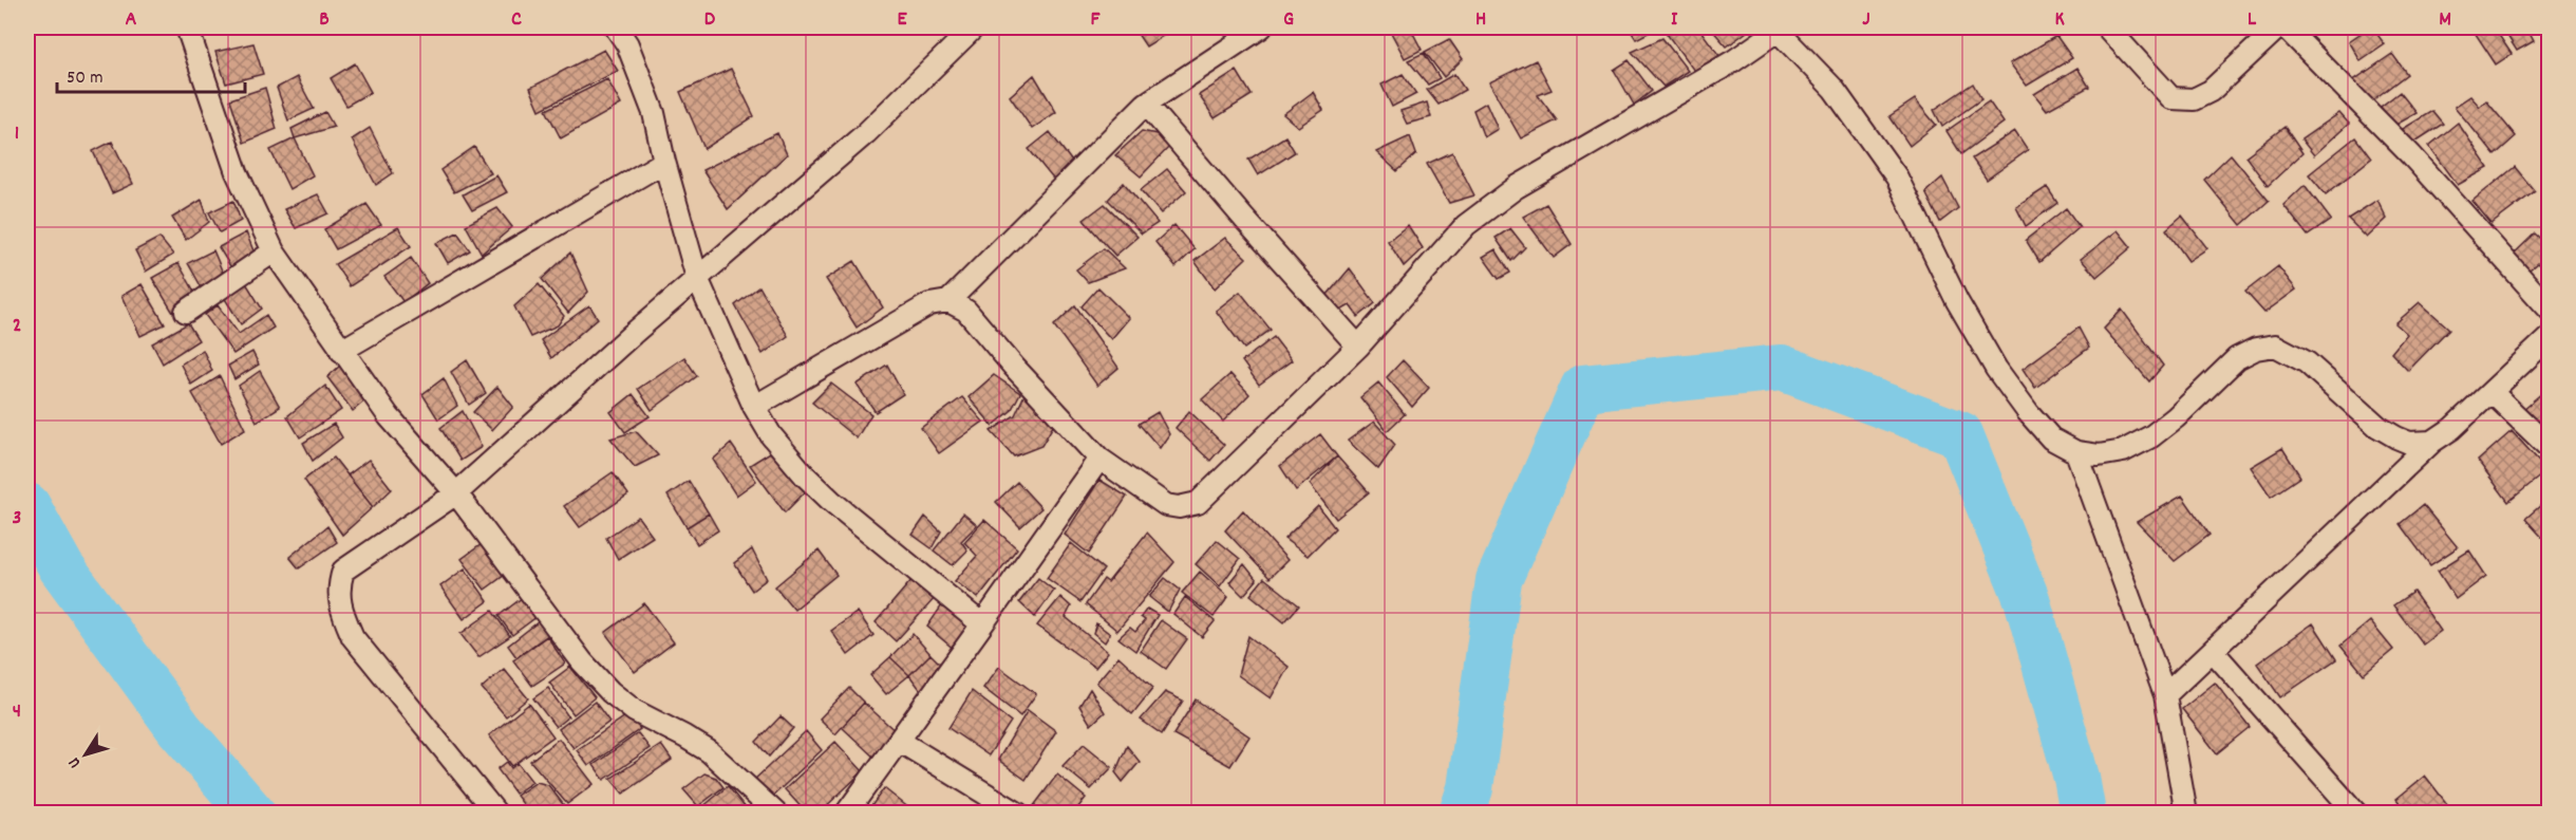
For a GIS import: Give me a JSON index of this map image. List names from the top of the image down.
{
  "scale_bar": "50 m",
  "north": "bottom left",
  "grid": {
    "columns": [
      "A",
      "B",
      "C",
      "D",
      "E",
      "F",
      "G",
      "H",
      "I",
      "J",
      "K",
      "L",
      "M"
    ],
    "rows": [
      "1",
      "2",
      "3",
      "4"
    ]
  }
}
